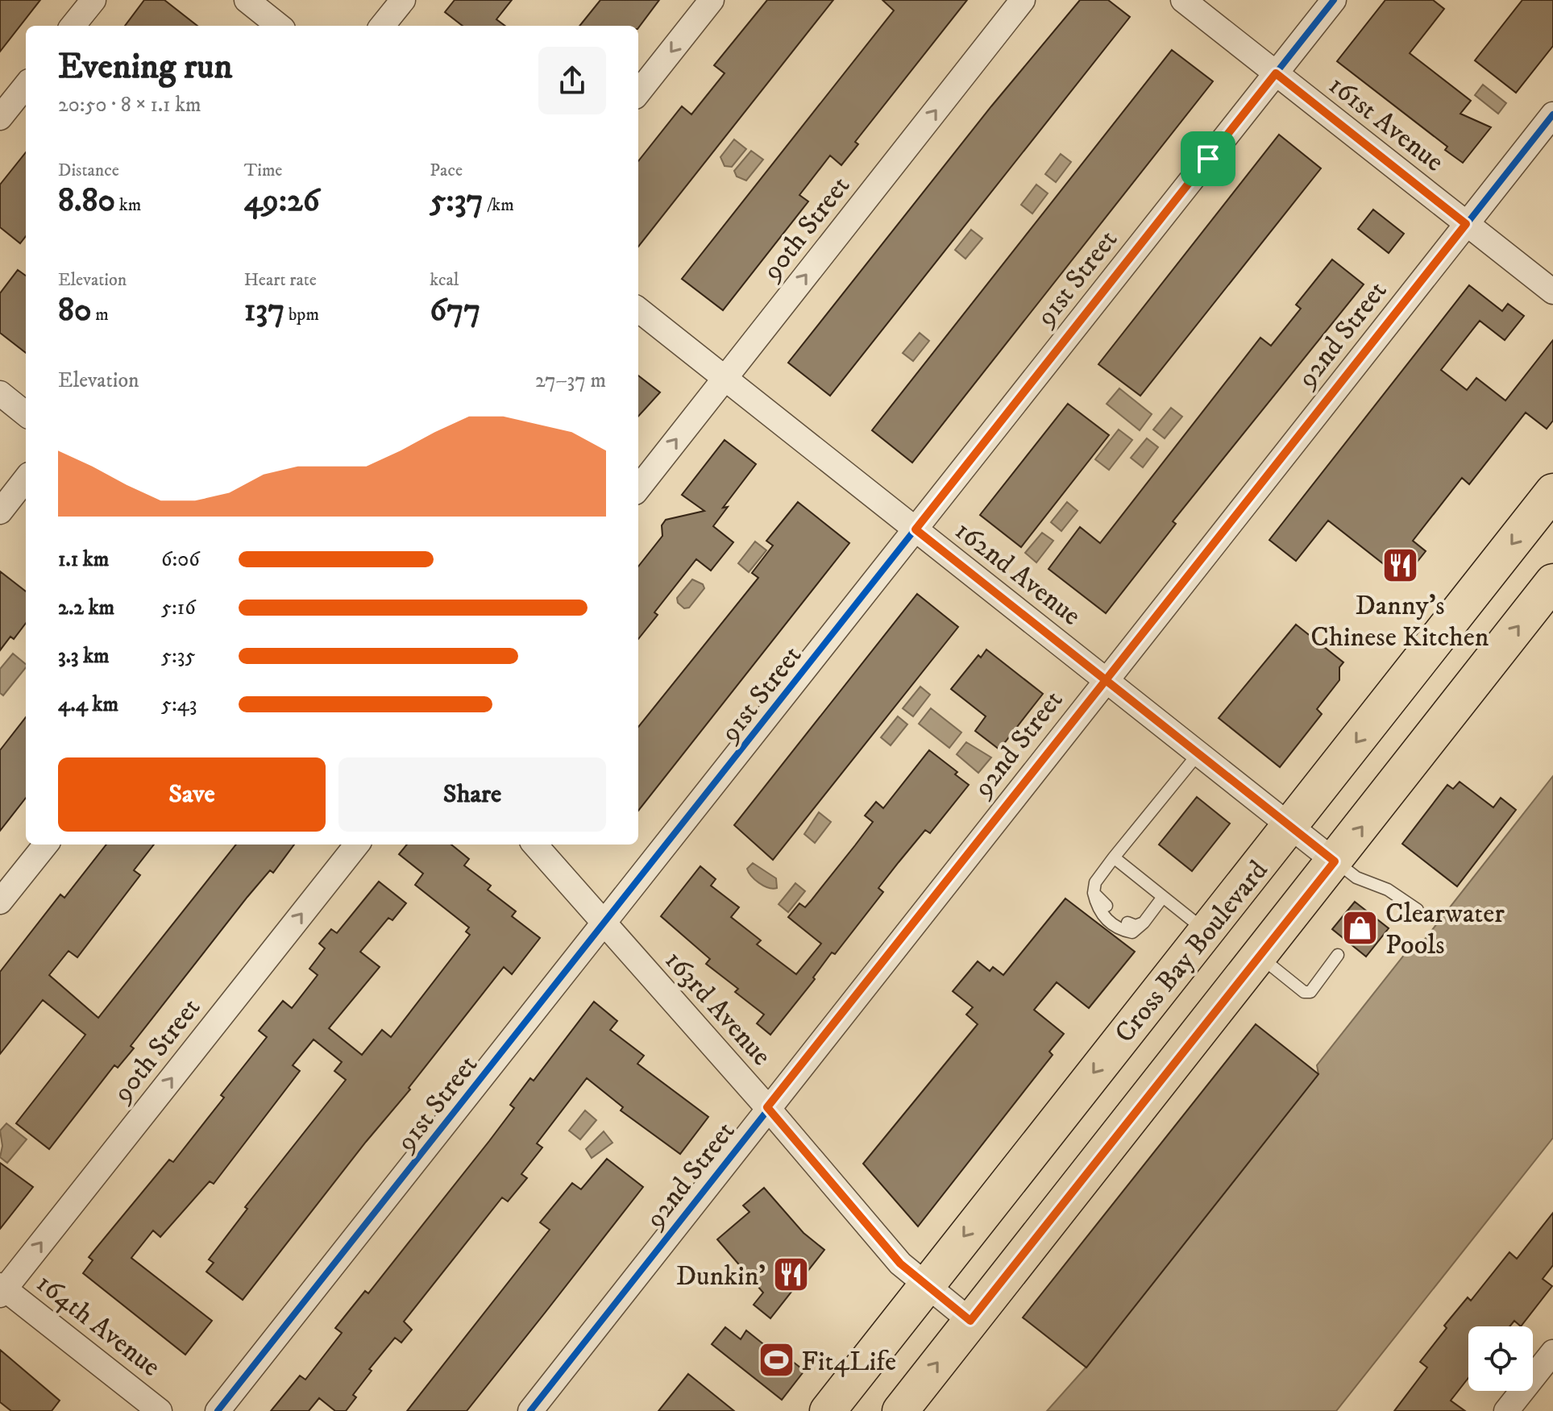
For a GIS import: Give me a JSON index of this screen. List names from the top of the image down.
{
  "streets": {
    "main road": ["Cross Bay Boulevard"],
    "street": [
      "161st Avenue",
      "90th Street",
      "91st Street",
      "92nd Street",
      "162nd Avenue",
      "163rd Avenue",
      "164th Avenue"
    ]
  },
  "crossings": [
    ["161st Avenue", "91st Street"],
    ["161st Avenue", "92nd Street"],
    ["90th Street", "162nd Avenue"],
    ["90th Street", "164th Avenue"],
    ["91st Street", "162nd Avenue"],
    ["91st Street", "163rd Avenue"],
    ["92nd Street", "162nd Avenue"],
    ["92nd Street", "163rd Avenue"],
    ["162nd Avenue", "Cross Bay Boulevard"],
    ["Cross Bay Boulevard", "163rd Avenue"]
  ],
  "one_way": ["90th Street"],
  "places": {
    "restaurant": ["Danny's Chinese Kitchen", "Dunkin'"],
    "shop": ["Clearwater Pools"],
    "sports": ["Fit4Life"]
  },
  "page": {
    "heading": ["Evening run", "20:50 · 8 × 1.1 km"],
    "stats": [
      ["Distance", "8.80 km"],
      ["Time", "49:26"],
      ["Pace", "5:37 /km"],
      ["Elevation", "80 m"],
      ["Heart rate", "137 bpm"],
      ["kcal", "677"]
    ],
    "chart": ["Elevation", "27–37 m"],
    "list": [
      {
        "name": "1.1 km",
        "note": "6:06"
      },
      {
        "name": "2.2 km",
        "note": "5:16"
      },
      {
        "name": "3.3 km",
        "note": "5:35"
      },
      {
        "name": "4.4 km",
        "note": "5:43"
      }
    ],
    "buttons": ["Save", "Share"]
  }
}
